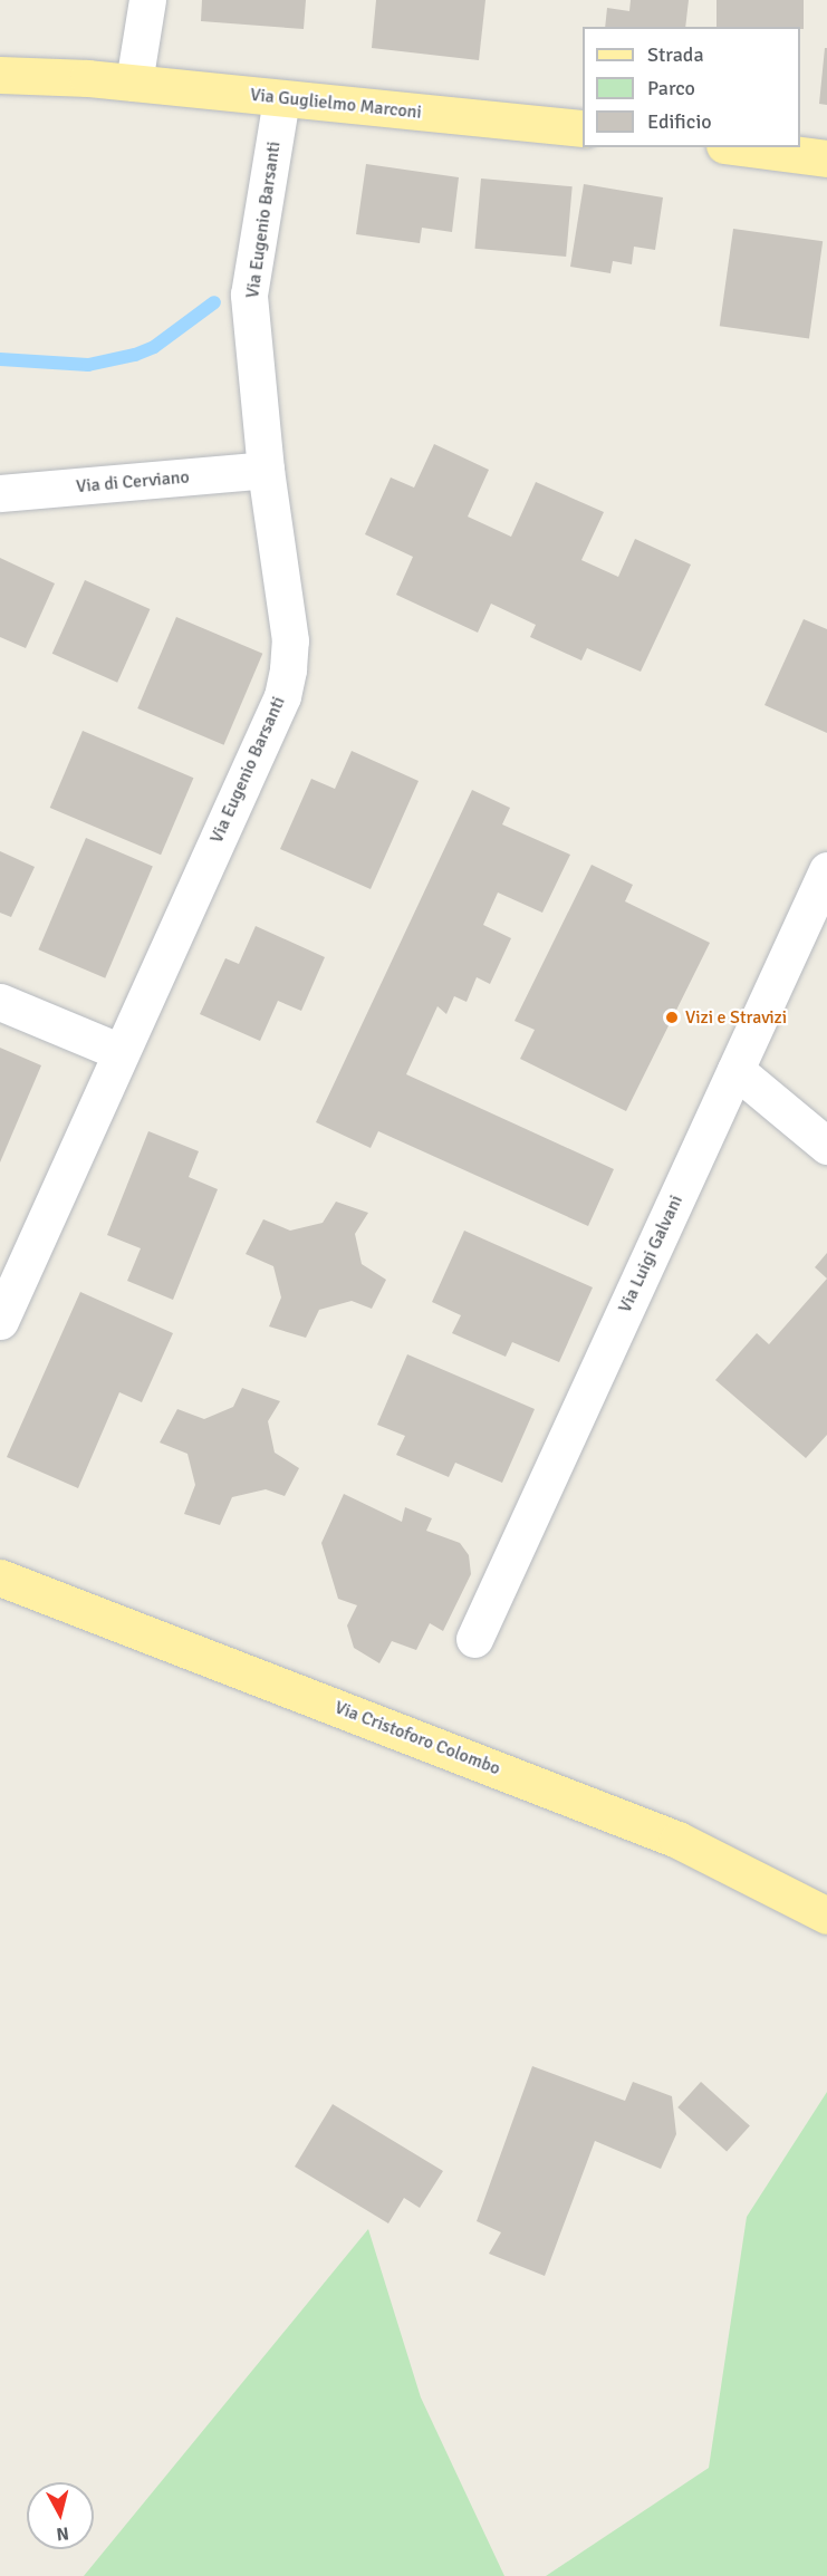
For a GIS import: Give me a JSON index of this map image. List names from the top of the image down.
{
  "streets": {
    "main road": ["Via Guglielmo Marconi", "Via Cristoforo Colombo"],
    "street": ["Via Eugenio Barsanti", "Via di Cerviano", "Via Luigi Galvani"]
  },
  "crossings": [
    ["Via Guglielmo Marconi", "Via Eugenio Barsanti"],
    ["Via Eugenio Barsanti", "Via di Cerviano"]
  ],
  "places": ["Vizi e Stravizi"],
  "legend": ["Strada", "Parco", "Edificio"],
  "north": "bottom"
}
